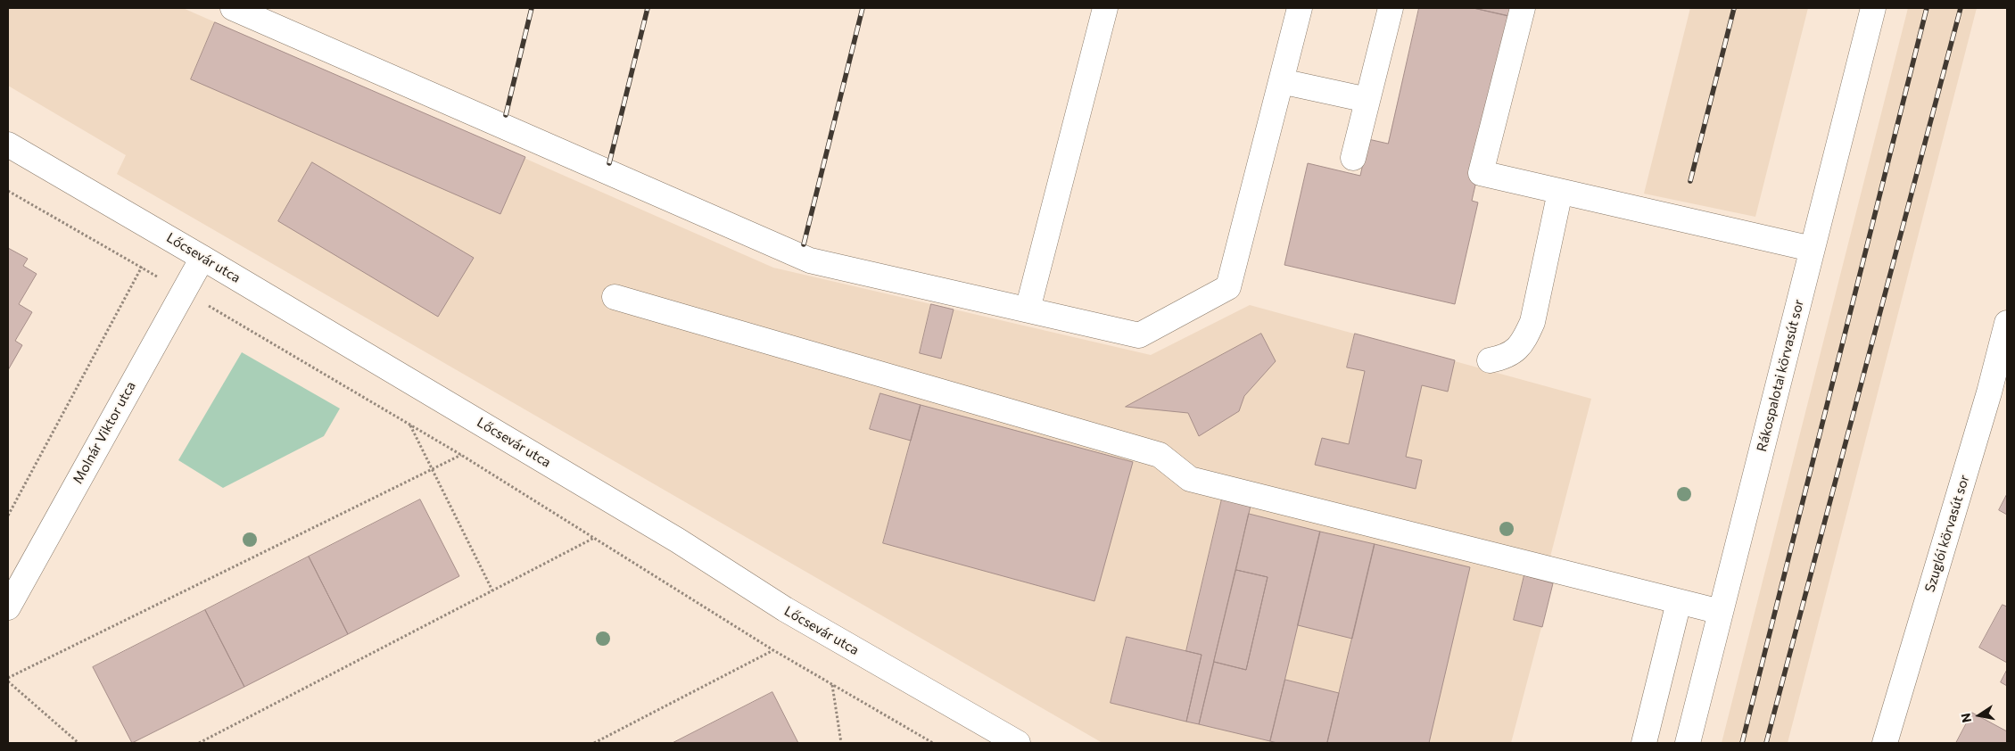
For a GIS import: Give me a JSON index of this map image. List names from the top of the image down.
{
  "streets": {
    "street": [
      "Lőcsevár utca",
      "Rákospalotai körvasút sor",
      "Molnár Viktor utca",
      "Szuglói körvasút sor"
    ]
  },
  "crossings": [
    ["Lőcsevár utca", "Molnár Viktor utca"]
  ],
  "north": "left"
}
